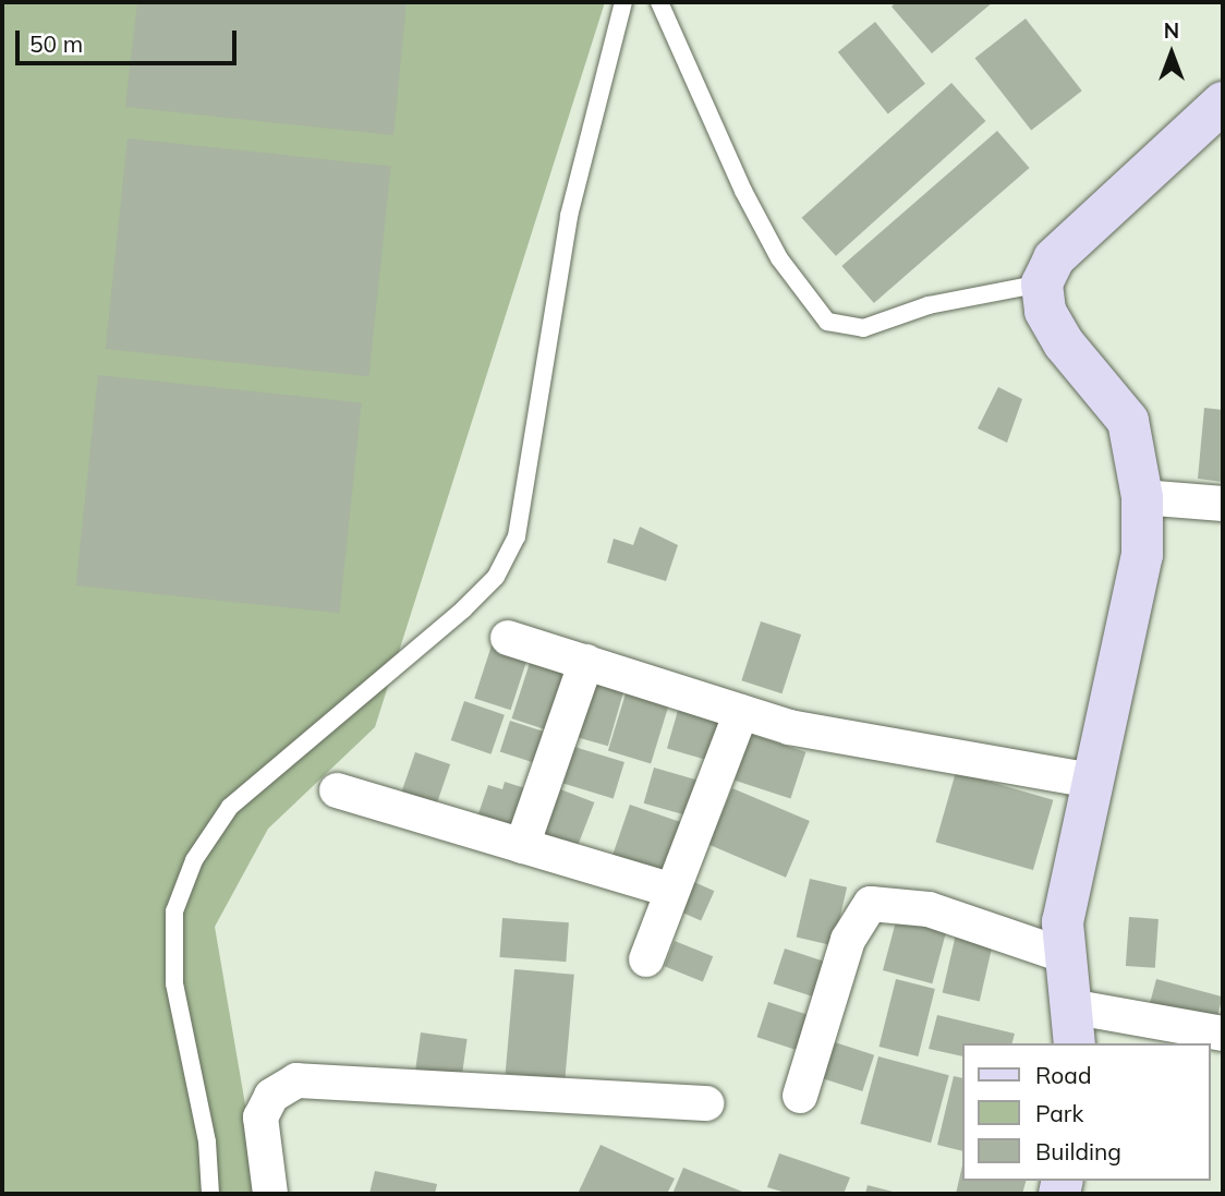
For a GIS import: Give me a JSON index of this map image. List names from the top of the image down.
{
  "legend": ["Road", "Park", "Building"],
  "scale_bar": "50 m",
  "north": "top"
}
